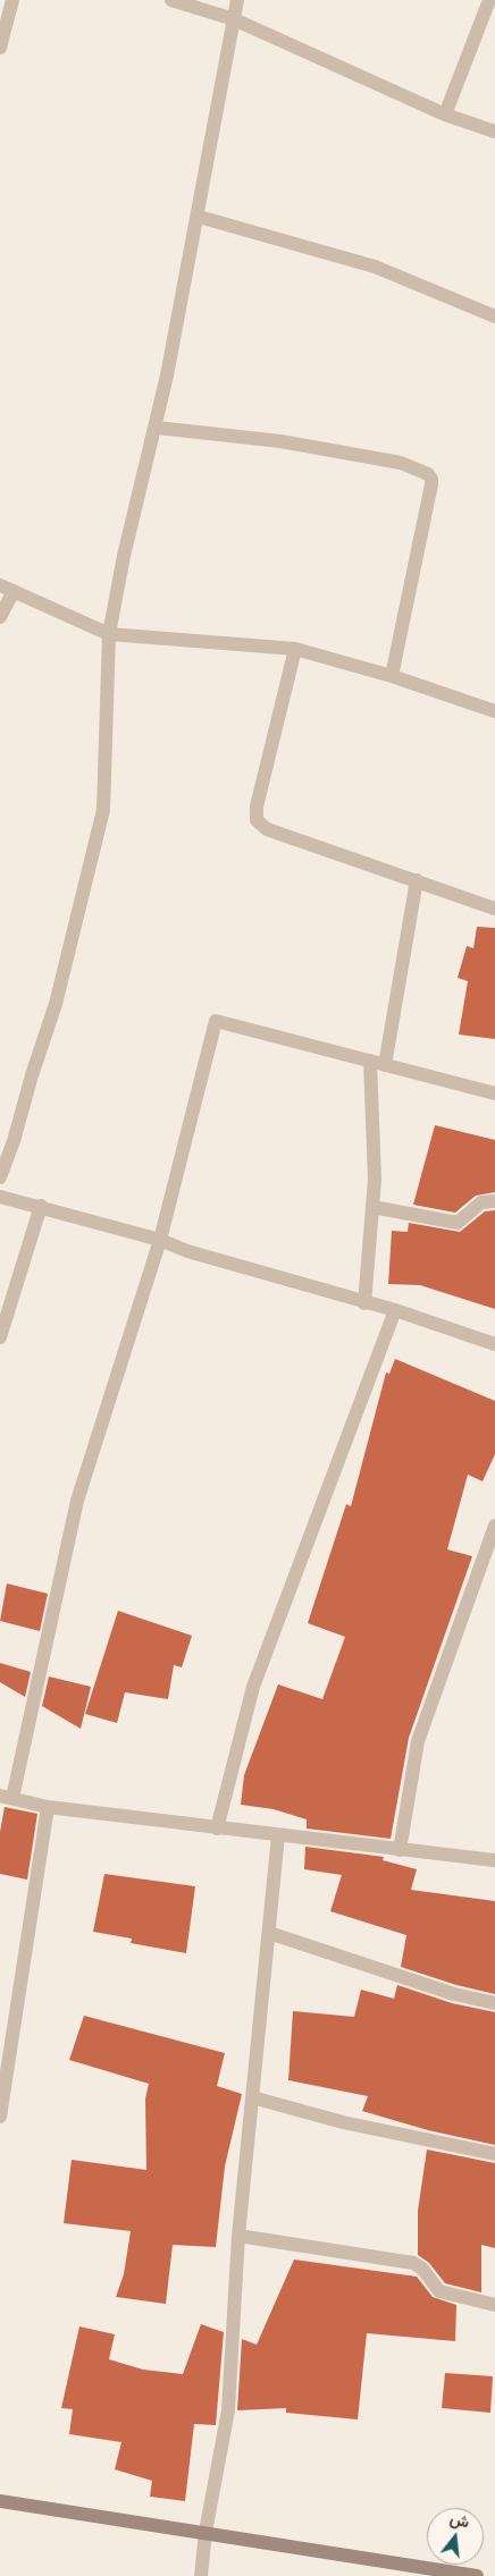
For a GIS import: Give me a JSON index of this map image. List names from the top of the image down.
{
  "north": "top"
}
